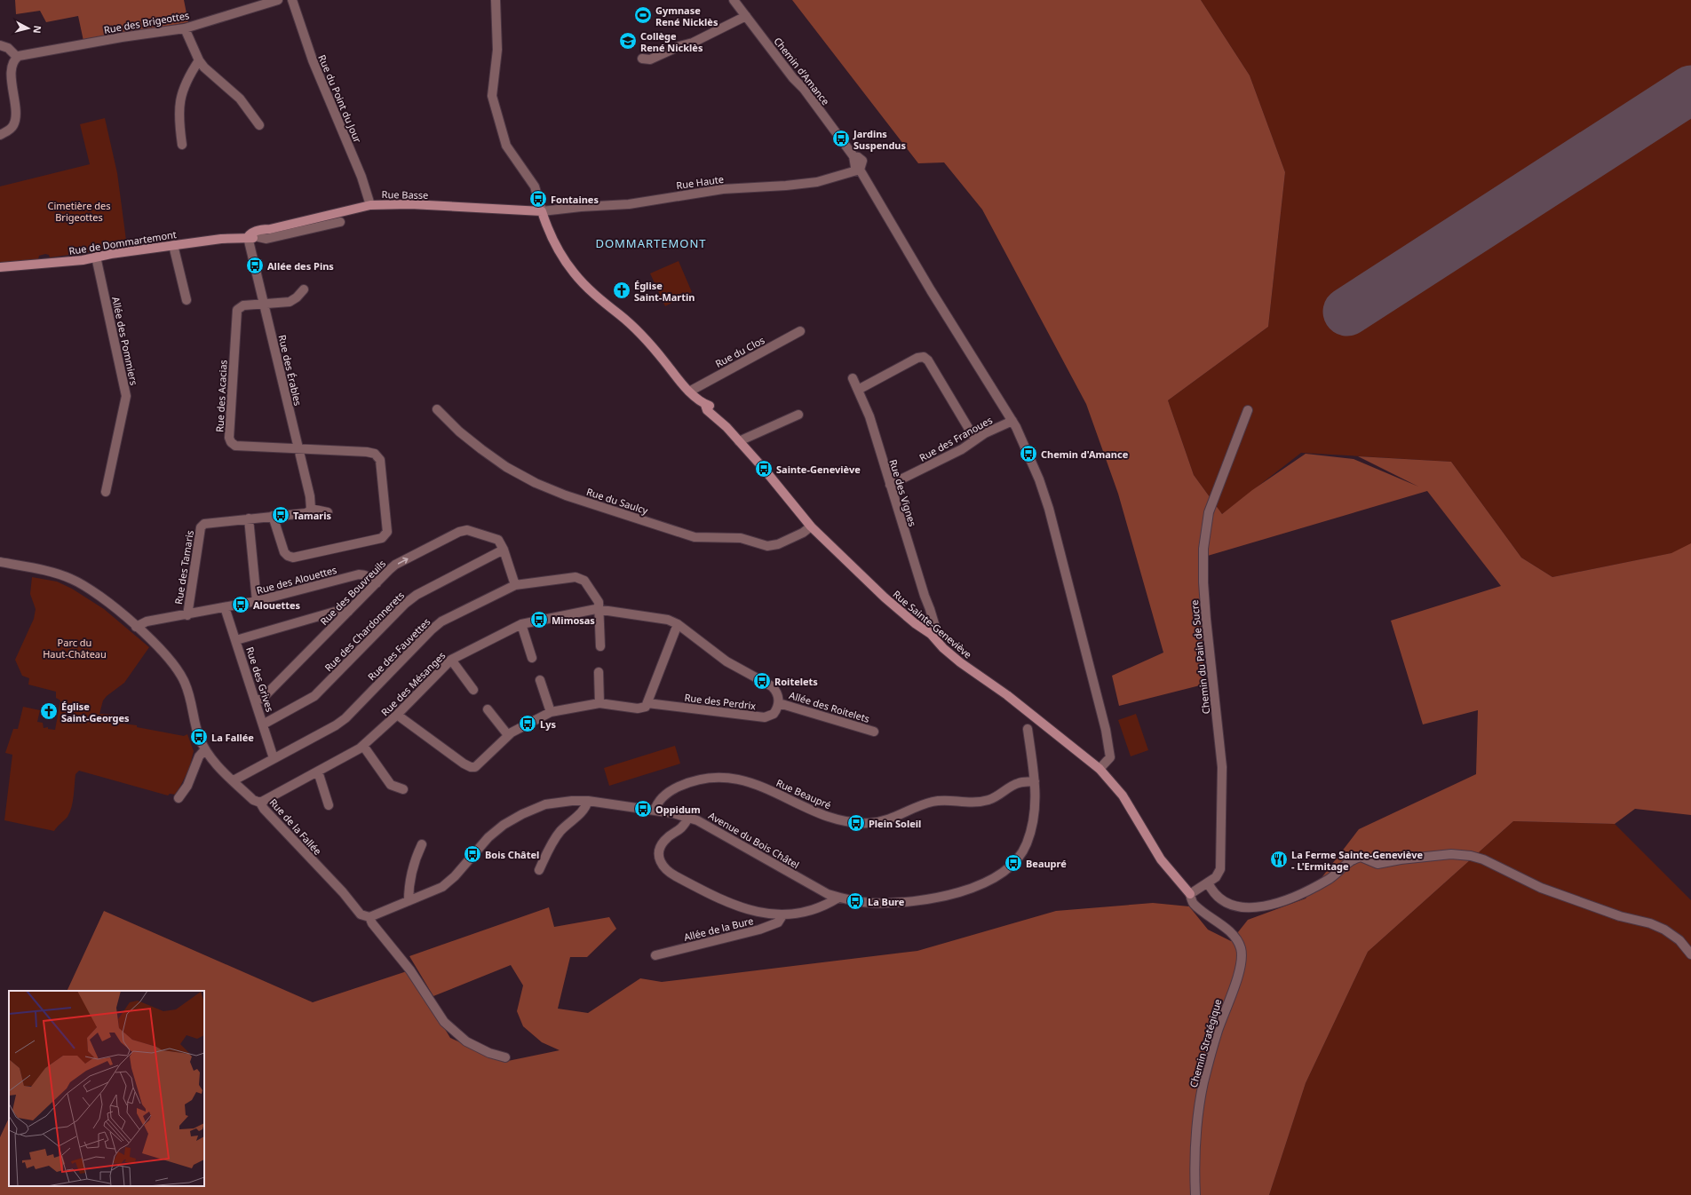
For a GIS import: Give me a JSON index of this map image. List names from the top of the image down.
{
  "streets": {
    "street": [
      "Rue des Brigeottes",
      "Chemin d'Amance",
      "Rue du Point du Jour",
      "Rue Haute",
      "Rue Basse",
      "Rue de Dommartemont",
      "Allée des Pommiers",
      "Rue du Clos",
      "Rue des Érables",
      "Rue des Acacias",
      "Rue des Franoues",
      "Rue des Vignes",
      "Rue du Saulcy",
      "Rue des Tamaris",
      "Rue des Alouettes",
      "Rue des Bouvreuils",
      "Rue Sainte-Geneviève",
      "Rue des Chardonnerets",
      "Rue des Fauvettes",
      "Chemin du Pain de Sucre",
      "Rue des Grives",
      "Rue des Mésanges",
      "Rue des Perdrix",
      "Allée des Roitelets",
      "Rue Beaupré",
      "Rue de la Fallée",
      "Avenue du Bois Châtel",
      "Allée de la Bure",
      "Chemin Stratégique"
    ]
  },
  "crossings": [
    ["Chemin d'Amance", "Rue Haute"],
    ["Chemin d'Amance", "Rue des Franoues"],
    ["Chemin d'Amance", "Rue Sainte-Geneviève"],
    ["Rue du Point du Jour", "Rue Basse"],
    ["Rue Haute", "Rue Basse"],
    ["Rue Haute", "Rue Sainte-Geneviève"],
    ["Rue Basse", "Rue de Dommartemont"],
    ["Rue Basse", "Rue des Érables"],
    ["Rue Basse", "Rue Sainte-Geneviève"],
    ["Rue de Dommartemont", "Allée des Pommiers"],
    ["Rue de Dommartemont", "Rue des Érables"],
    ["Rue du Clos", "Rue Sainte-Geneviève"],
    ["Rue des Érables", "Rue des Acacias"],
    ["Rue des Érables", "Rue des Tamaris"],
    ["Rue des Franoues", "Rue des Vignes"],
    ["Rue des Vignes", "Rue Sainte-Geneviève"],
    ["Rue du Saulcy", "Rue Sainte-Geneviève"],
    ["Rue des Tamaris", "Rue des Alouettes"],
    ["Rue des Alouettes", "Rue des Bouvreuils"],
    ["Rue des Alouettes", "Rue des Grives"],
    ["Rue des Alouettes", "Rue de la Fallée"],
    ["Rue des Bouvreuils", "Rue des Chardonnerets"],
    ["Rue des Bouvreuils", "Rue des Fauvettes"],
    ["Rue des Bouvreuils", "Rue des Grives"],
    ["Rue Sainte-Geneviève", "Chemin du Pain de Sucre"],
    ["Rue Sainte-Geneviève", "Chemin Stratégique"],
    ["Rue des Chardonnerets", "Rue des Grives"],
    ["Rue des Fauvettes", "Rue des Grives"],
    ["Rue des Fauvettes", "Rue des Mésanges"],
    ["Rue des Fauvettes", "Rue de la Fallée"],
    ["Chemin du Pain de Sucre", "Chemin Stratégique"],
    ["Rue des Mésanges", "Rue de la Fallée"],
    ["Rue des Perdrix", "Allée des Roitelets"],
    ["Rue Beaupré", "Avenue du Bois Châtel"],
    ["Rue de la Fallée", "Avenue du Bois Châtel"]
  ],
  "one_way": ["Rue des Bouvreuils"],
  "districts": ["DOMMARTEMONT"],
  "parks": ["Cimetière des Brigeottes", "Parc du Haut-Château"],
  "places": {
    "sports": ["Gymnase René Nicklès"],
    "school or university": ["Collège René Nicklès"],
    "bus stop": [
      "Jardins Suspendus",
      "Fontaines",
      "Allée des Pins",
      "Chemin d'Amance",
      "Sainte-Geneviève",
      "Tamaris",
      "Alouettes",
      "Mimosas",
      "Roitelets",
      "Lys",
      "La Fallée",
      "Oppidum",
      "Plein Soleil",
      "Bois Châtel",
      "Beaupré",
      "La Bure"
    ],
    "church": ["Église Saint-Martin", "Église Saint-Georges"],
    "restaurant": ["La Ferme Sainte-Geneviève - L'Ermitage"]
  },
  "north": "right"
}
